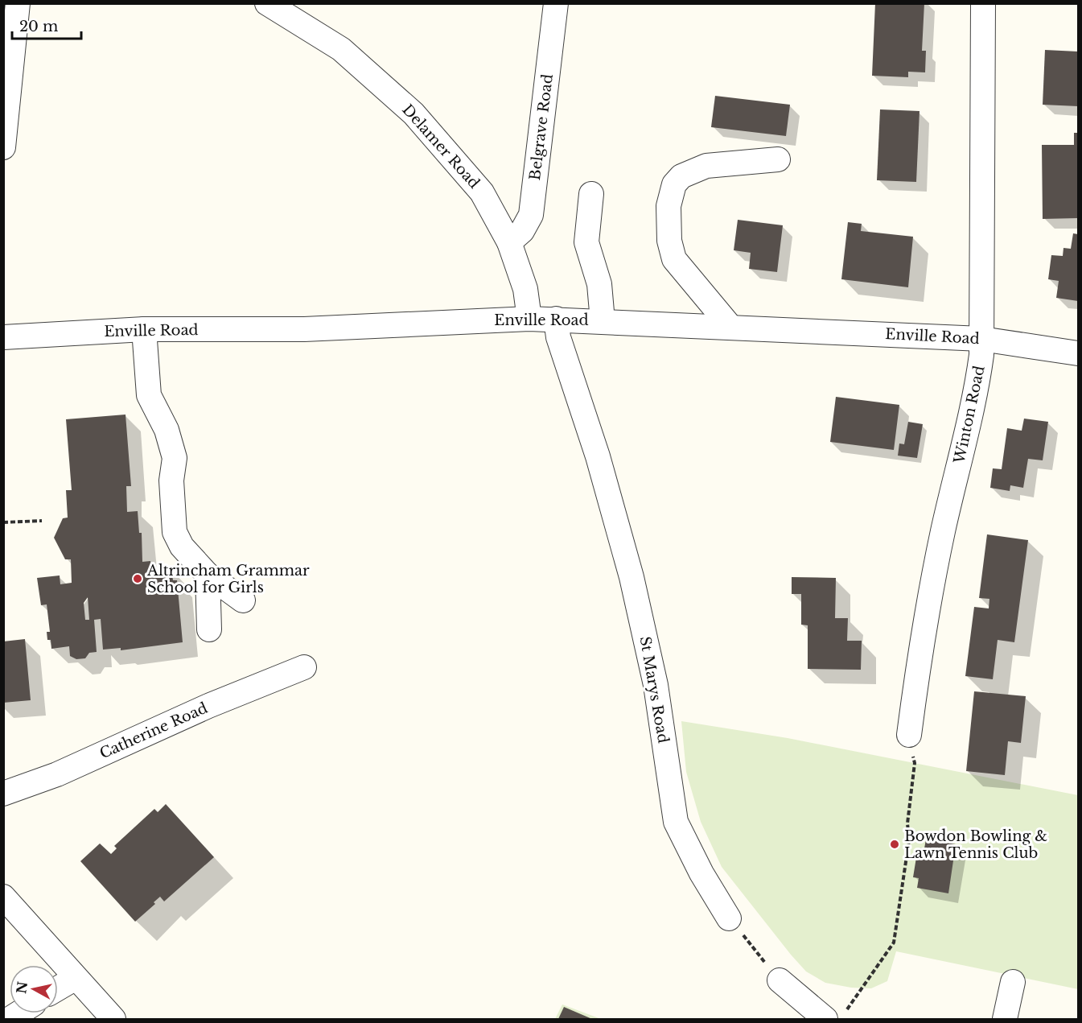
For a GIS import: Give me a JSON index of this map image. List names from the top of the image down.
{
  "streets": {
    "street": [
      "Belgrave Road",
      "Delamer Road",
      "Enville Road",
      "Winton Road",
      "St Marys Road",
      "Catherine Road"
    ]
  },
  "crossings": [
    ["Belgrave Road", "Delamer Road"],
    ["Delamer Road", "Enville Road"],
    ["Enville Road", "Winton Road"],
    ["Enville Road", "St Marys Road"]
  ],
  "places": ["Altrincham Grammar School for Girls", "Bowdon Bowling & Lawn Tennis Club"],
  "scale_bar": "20 m",
  "north": "left"
}
